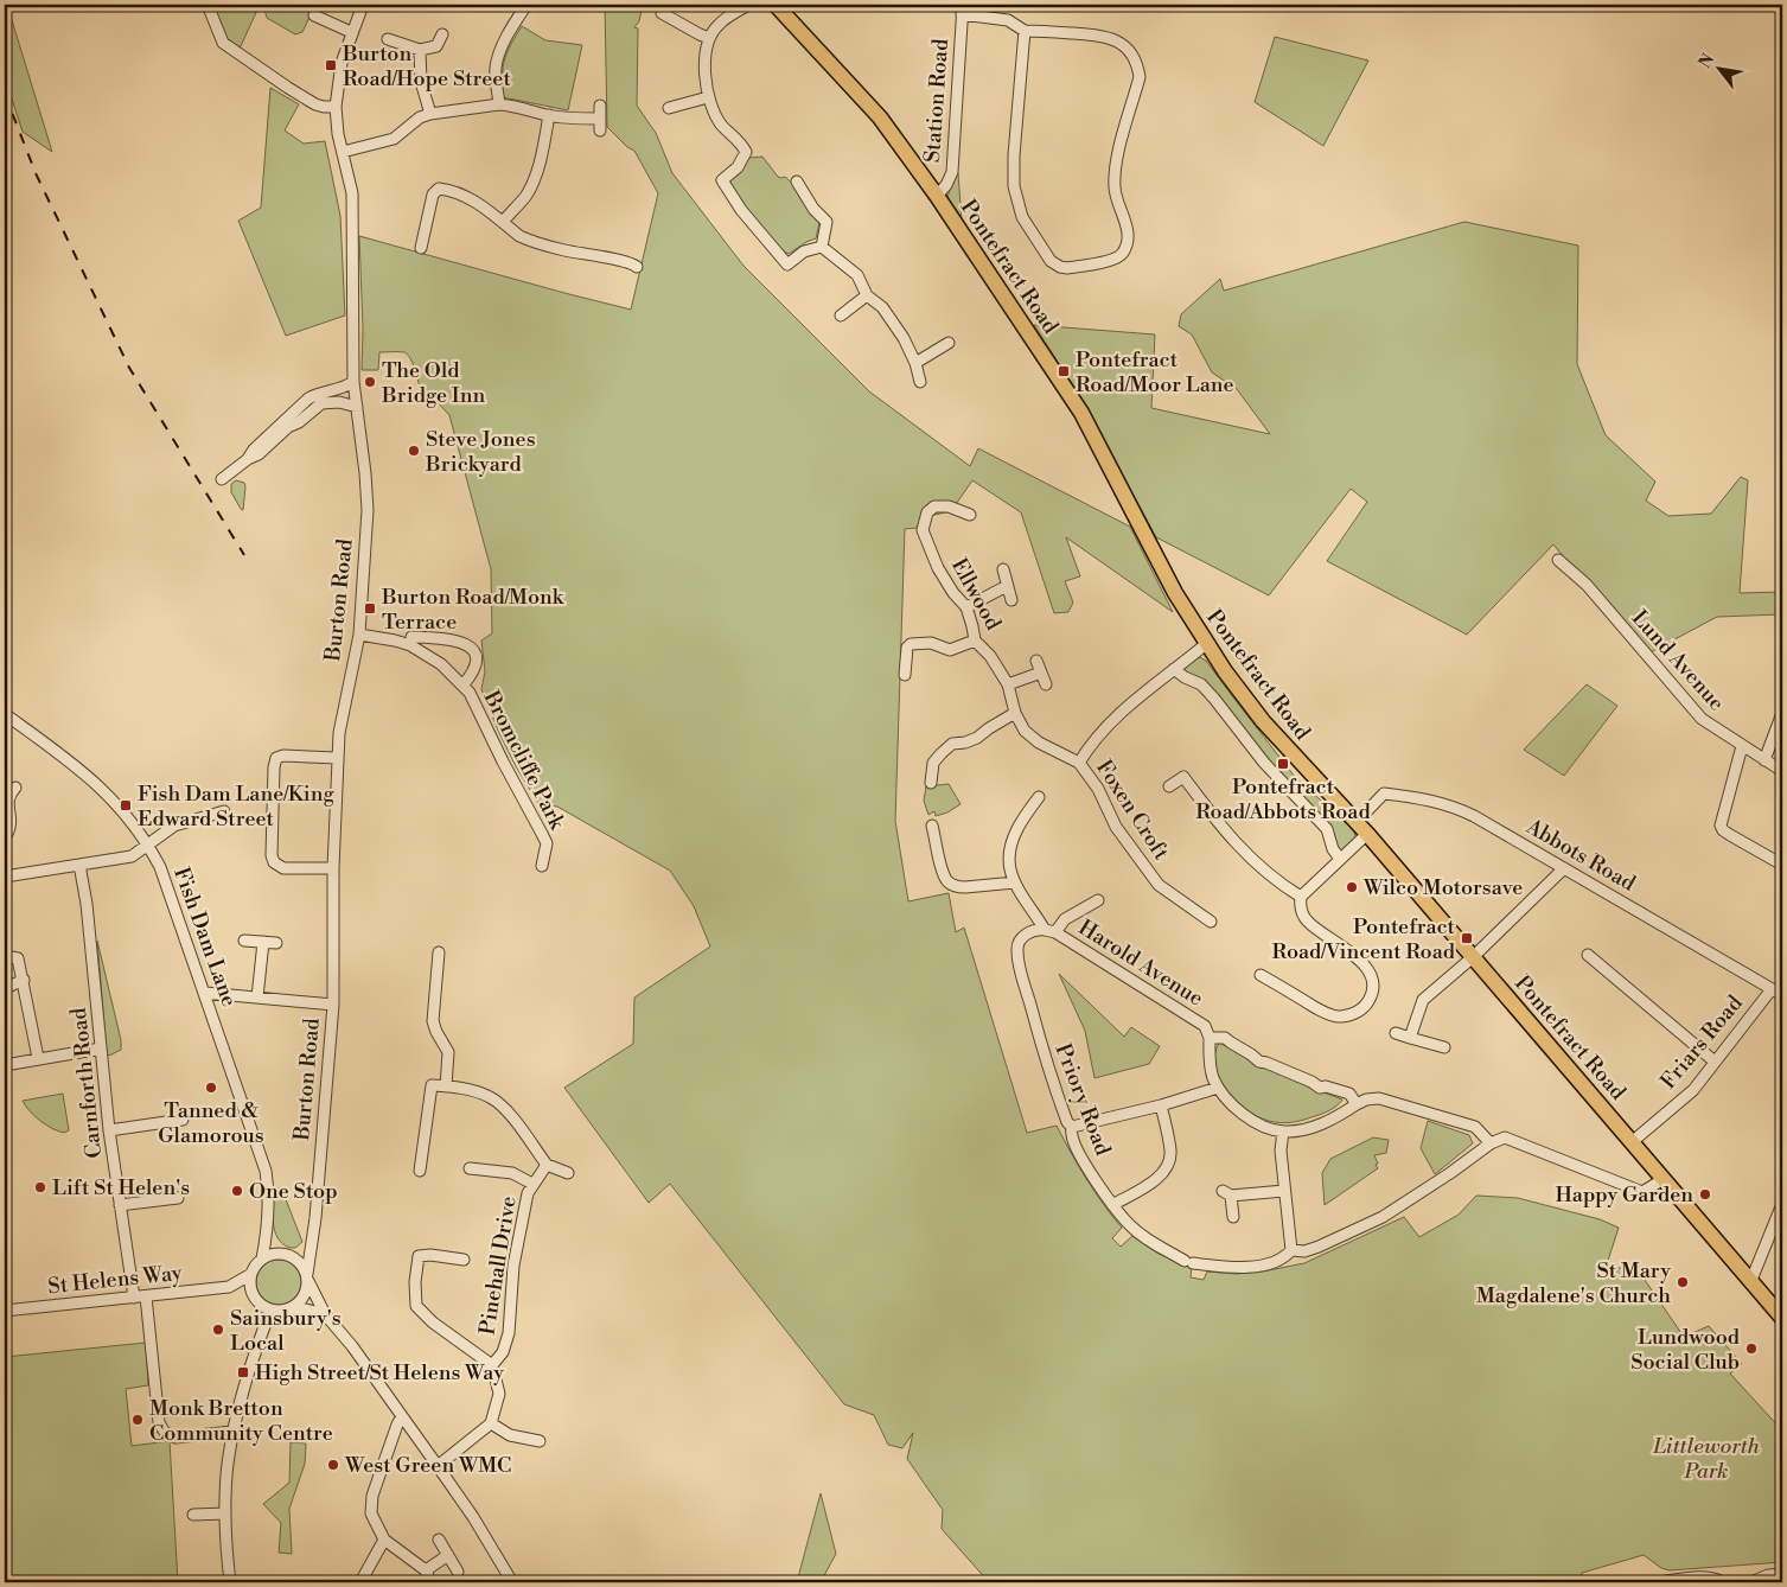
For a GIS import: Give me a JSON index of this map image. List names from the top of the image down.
{
  "streets": {
    "highway": ["Pontefract Road"],
    "street": [
      "Station Road",
      "Ellwood",
      "Burton Road",
      "Lund Avenue",
      "Bromcliffe Park",
      "Foxen Croft",
      "Abbots Road",
      "Fish Dam Lane",
      "Harold Avenue",
      "Friars Road",
      "Carnforth Road",
      "Priory Road",
      "Pinehall Drive",
      "St Helens Way"
    ]
  },
  "crossings": [
    ["Station Road", "Pontefract Road"],
    ["Pontefract Road", "Abbots Road"],
    ["Pontefract Road", "Friars Road"],
    ["Ellwood", "Foxen Croft"],
    ["Burton Road", "Bromcliffe Park"],
    ["Burton Road", "Fish Dam Lane"],
    ["Burton Road", "St Helens Way"],
    ["Abbots Road", "Friars Road"],
    ["Fish Dam Lane", "St Helens Way"],
    ["Harold Avenue", "Priory Road"],
    ["Carnforth Road", "St Helens Way"]
  ],
  "parks": ["Littleworth Park"],
  "places": {
    "transit": [
      "Burton Road/Hope Street",
      "Pontefract Road/Moor Lane",
      "Burton Road/Monk Terrace",
      "Pontefract Road/Abbots Road",
      "Fish Dam Lane/King Edward Street",
      "Pontefract Road/Vincent Road",
      "High Street/St Helens Way"
    ],
    "other": [
      "The Old Bridge Inn",
      "Steve Jones Brickyard",
      "Wilco Motorsave",
      "Tanned & Glamorous",
      "Lift St Helen's",
      "One Stop",
      "Happy Garden",
      "St Mary Magdalene's Church",
      "Sainsbury's Local",
      "Lundwood Social Club",
      "Monk Bretton Community Centre",
      "West Green WMC"
    ]
  },
  "north": "top left"
}
